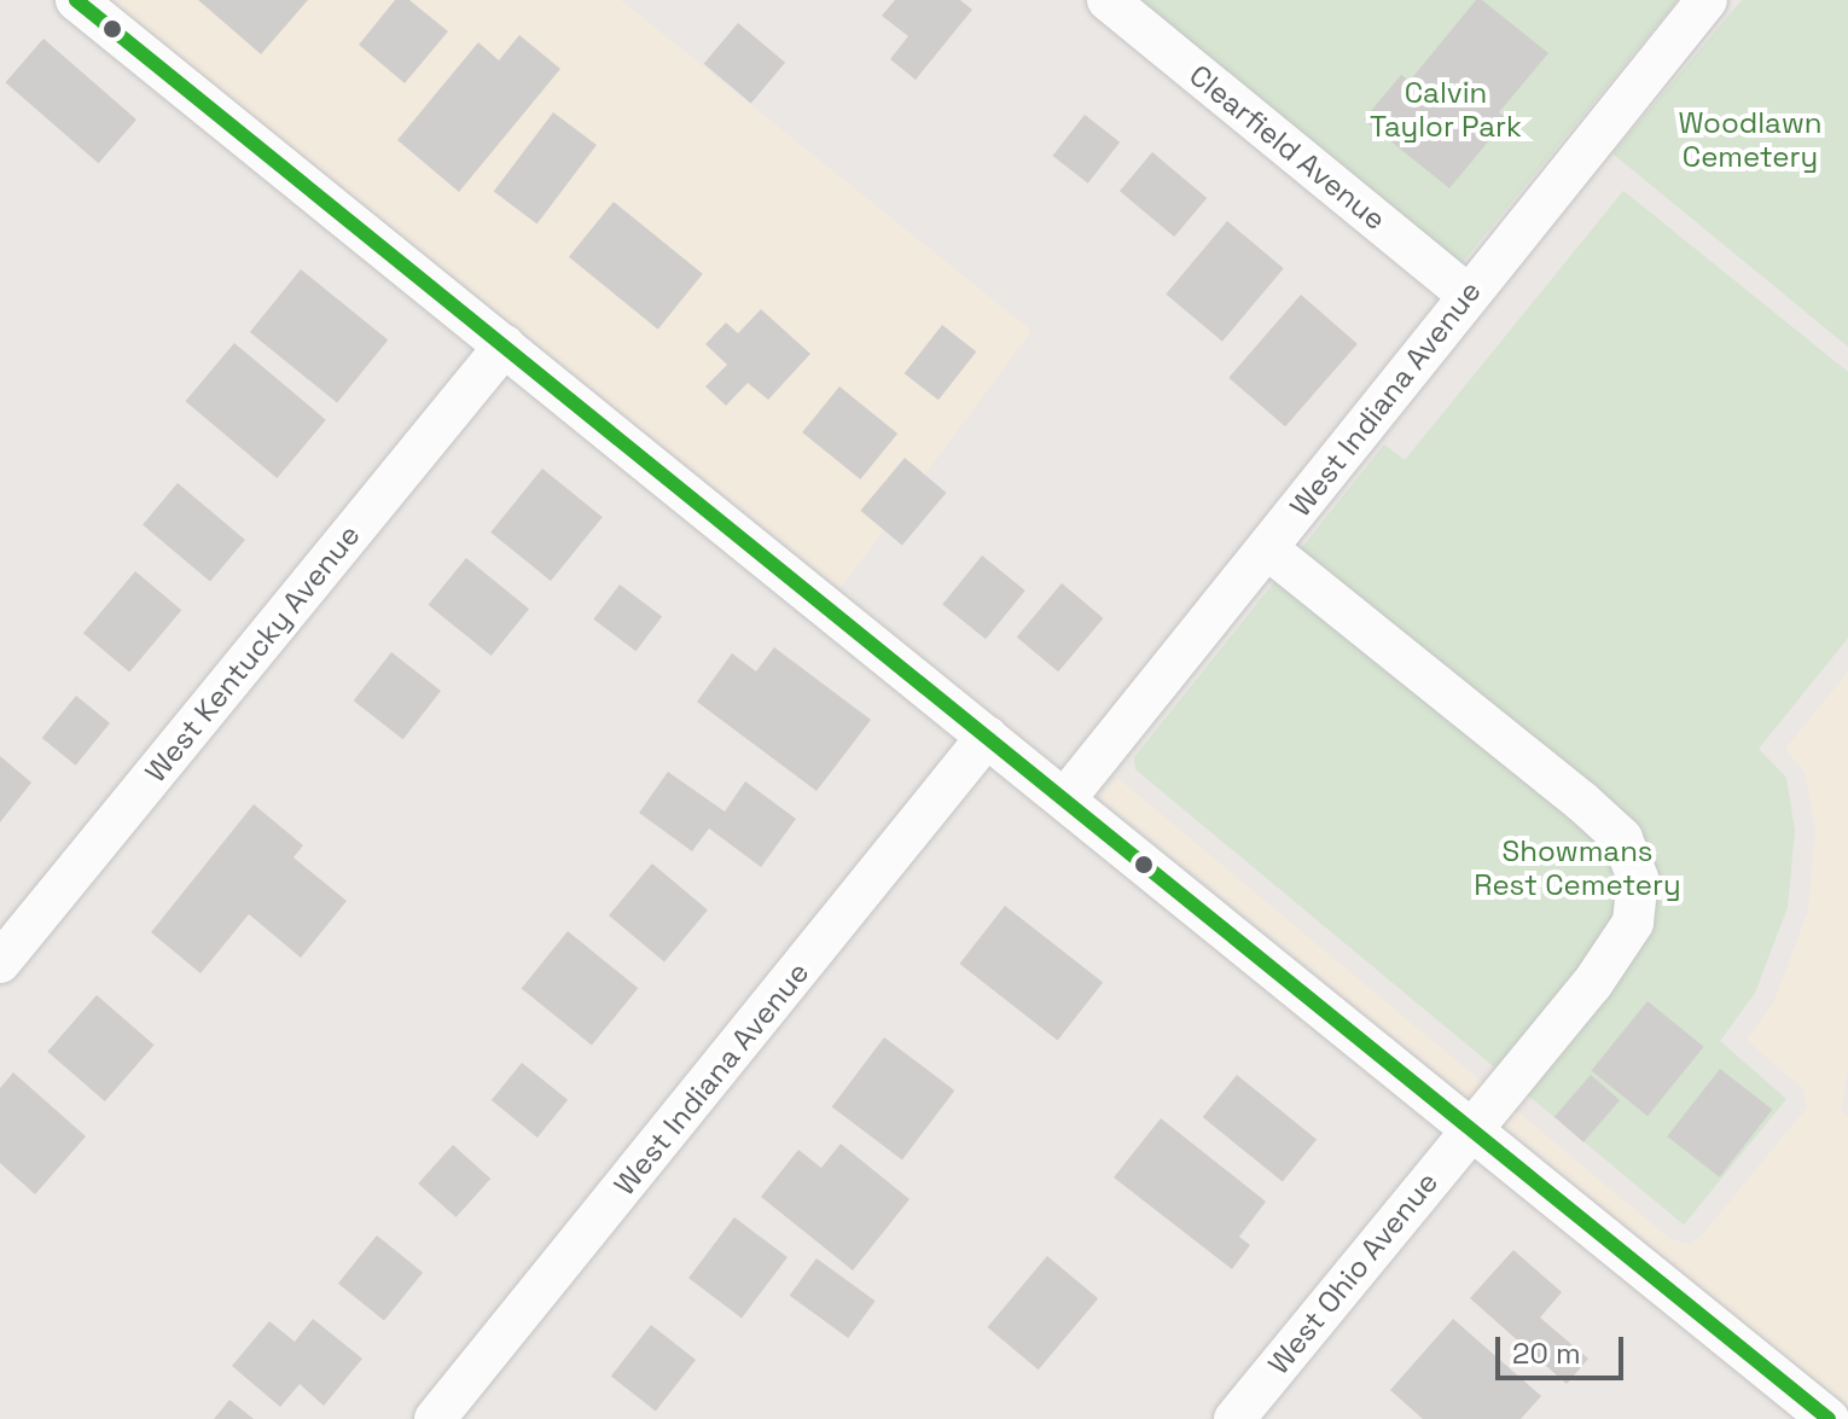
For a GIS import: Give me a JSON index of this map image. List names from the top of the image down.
{
  "streets": {
    "street": [
      "Clearfield Avenue",
      "West Indiana Avenue",
      "West Kentucky Avenue",
      "West Ohio Avenue"
    ]
  },
  "crossings": [
    ["Clearfield Avenue", "West Indiana Avenue"],
    ["West Indiana Avenue", "West Ohio Avenue"]
  ],
  "parks": ["Calvin Taylor Park", "Woodlawn Cemetery", "Showmans Rest Cemetery"],
  "scale_bar": "20 m"
}
